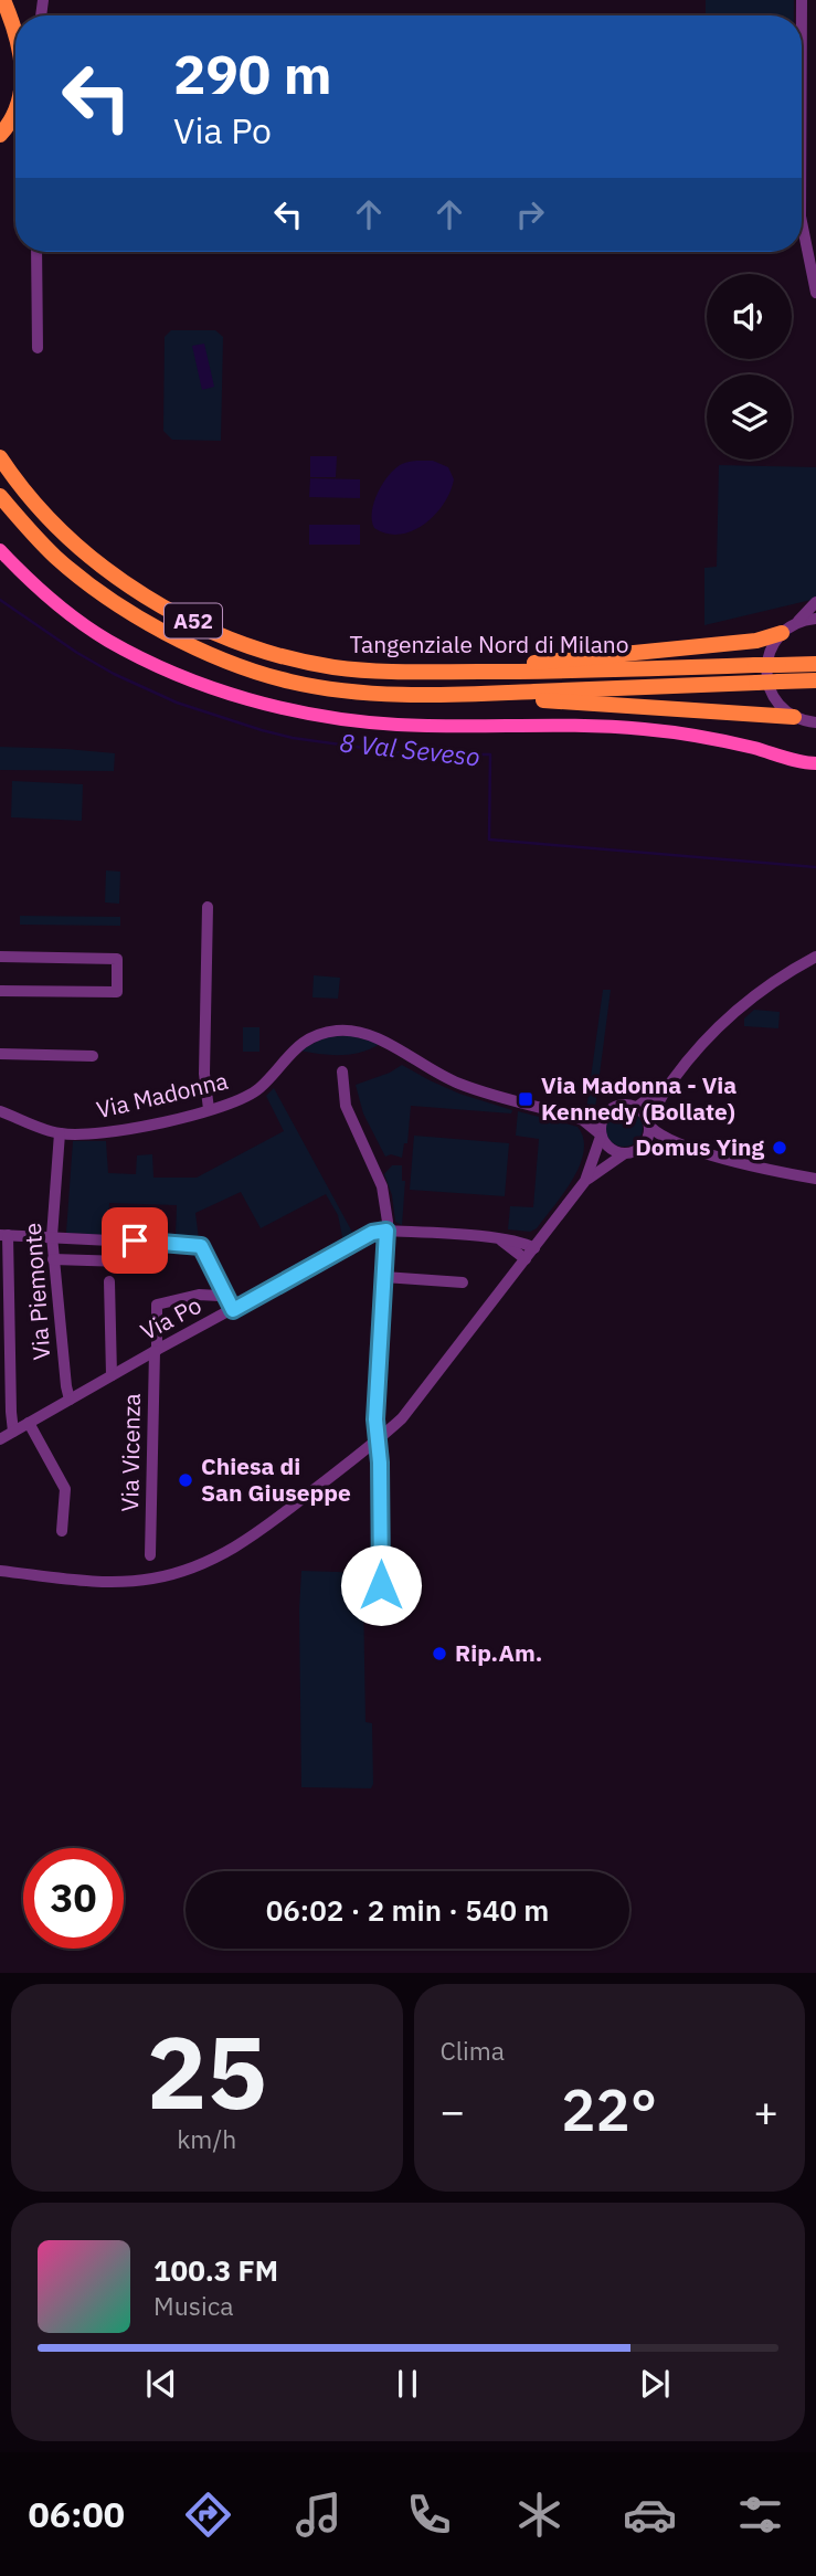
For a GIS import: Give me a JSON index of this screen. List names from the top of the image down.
{
  "streets": {
    "highway": ["A52", "Tangenziale Nord di Milano"],
    "street": [
      "Via Madonna",
      "Via Piemonte",
      "Via Po",
      "Via Vicenza"
    ]
  },
  "crossings": [
    ["Via Madonna", "Via Piemonte"],
    ["Via Piemonte", "Via Po"],
    ["Via Po", "Via Vicenza"]
  ],
  "water": ["8 Val Seveso"],
  "places": {
    "transit": ["Via Madonna - Via Kennedy (Bollate)"],
    "other": ["Domus Ying", "Chiesa di San Giuseppe", "Rip.Am."]
  },
  "page": {
    "turn": ["290 m", "Via Po"],
    "limit": "30",
    "trip": "06:02 · 2 min · 540 m",
    "tile": [
      ["25", "km/h"],
      "Clima"
    ],
    "heat": ["−", "22°", "+"],
    "song": ["100.3 FM", "Musica"],
    "tabs": "06:00"
  }
}
